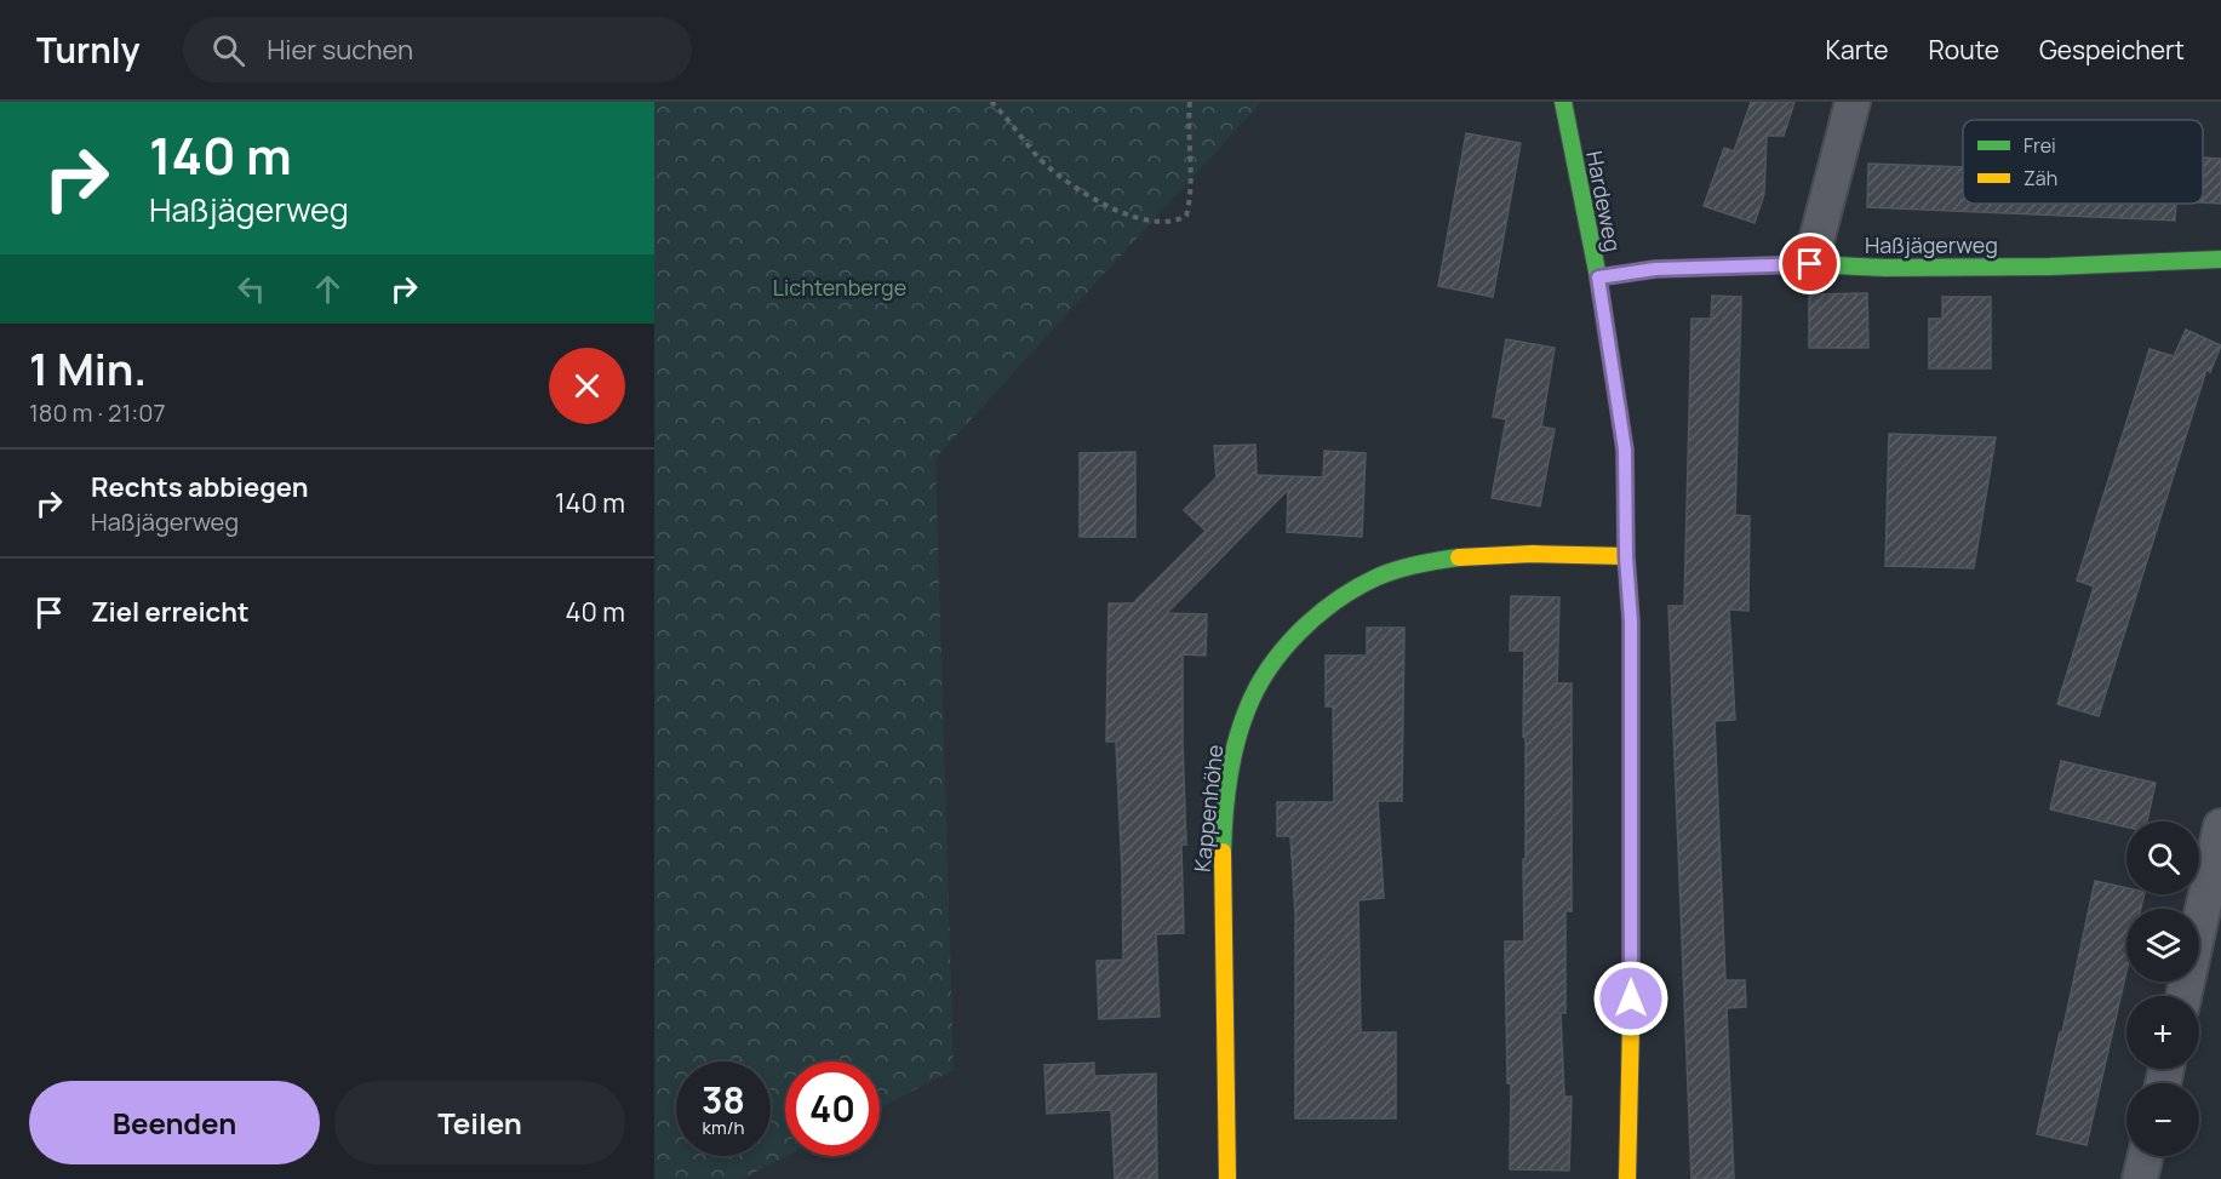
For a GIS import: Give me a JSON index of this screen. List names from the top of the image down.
{
  "streets": {
    "street": ["Hardeweg", "Haßjägerweg", "Kappenhöhe"]
  },
  "crossings": [
    ["Hardeweg", "Haßjägerweg"],
    ["Hardeweg", "Kappenhöhe"]
  ],
  "parks": ["Lichtenberge"],
  "legend": ["Frei", "Zäh"],
  "page": {
    "header": "Turnly",
    "search": "Hier suchen",
    "nav": ["Karte", "Route", "Gespeichert"],
    "turn": ["140 m", "Haßjägerweg"],
    "heading": ["1 Min.", "180 m · 21:07"],
    "list": [
      {
        "name": "Rechts abbiegen",
        "note": "Haßjägerweg",
        "value": "140 m"
      },
      {
        "name": "Ziel erreicht",
        "value": "40 m"
      }
    ],
    "map_buttons": ["+", "−"],
    "speed": "38 km/h",
    "limit": "40",
    "buttons": ["Beenden", "Teilen"]
  }
}
